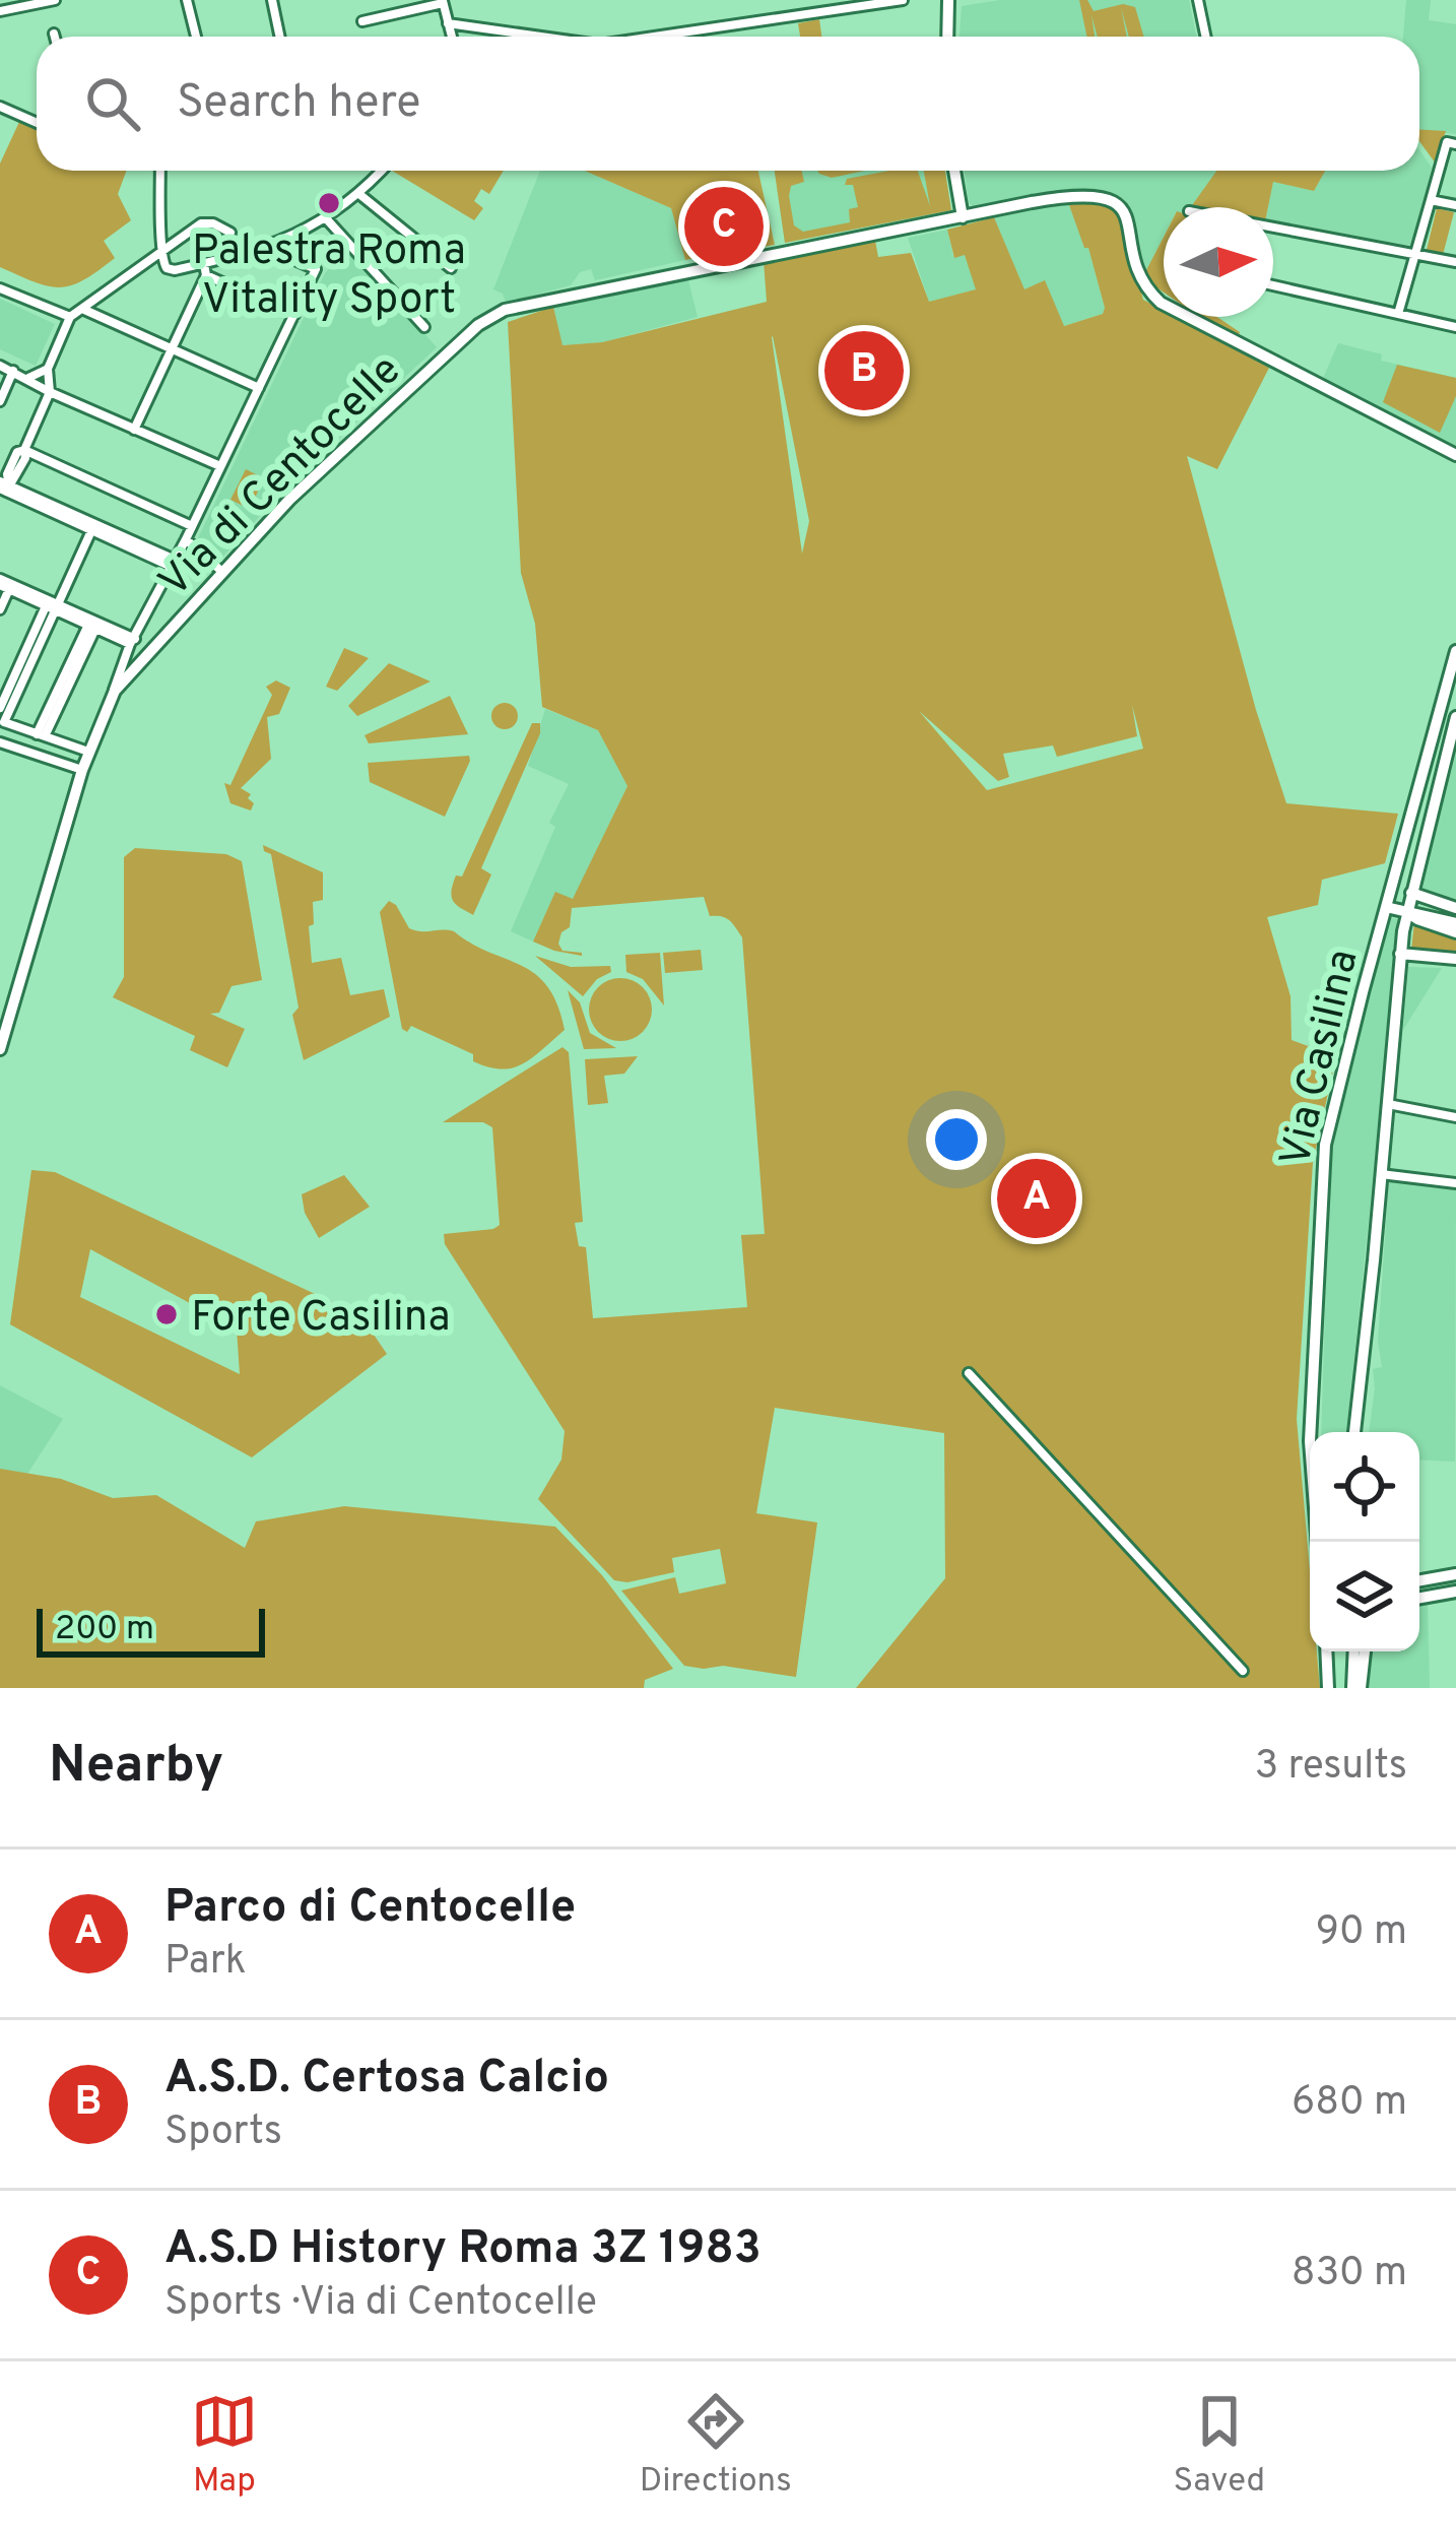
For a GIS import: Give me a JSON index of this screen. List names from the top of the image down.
{
  "streets": {
    "street": ["Via di Centocelle", "Via Casilina"]
  },
  "places": ["Palestra Roma Vitality Sport", "Forte Casilina"],
  "scale_bar": "200 m",
  "north": "right",
  "page": {
    "search": "Search here",
    "pins": ["C", "B", "A"],
    "scale": "200 m",
    "heading": ["Nearby", "3 results"],
    "list": [
      {
        "mark": "A",
        "name": "Parco di Centocelle",
        "note": "Park",
        "value": "90 m"
      },
      {
        "mark": "B",
        "name": "A.S.D. Certosa Calcio",
        "note": "Sports",
        "value": "680 m"
      },
      {
        "mark": "C",
        "name": "A.S.D History Roma 3Z 1983",
        "note": "Sports · Via di Centocelle",
        "value": "830 m"
      }
    ],
    "nav": ["Map", "Directions", "Saved"]
  }
}
